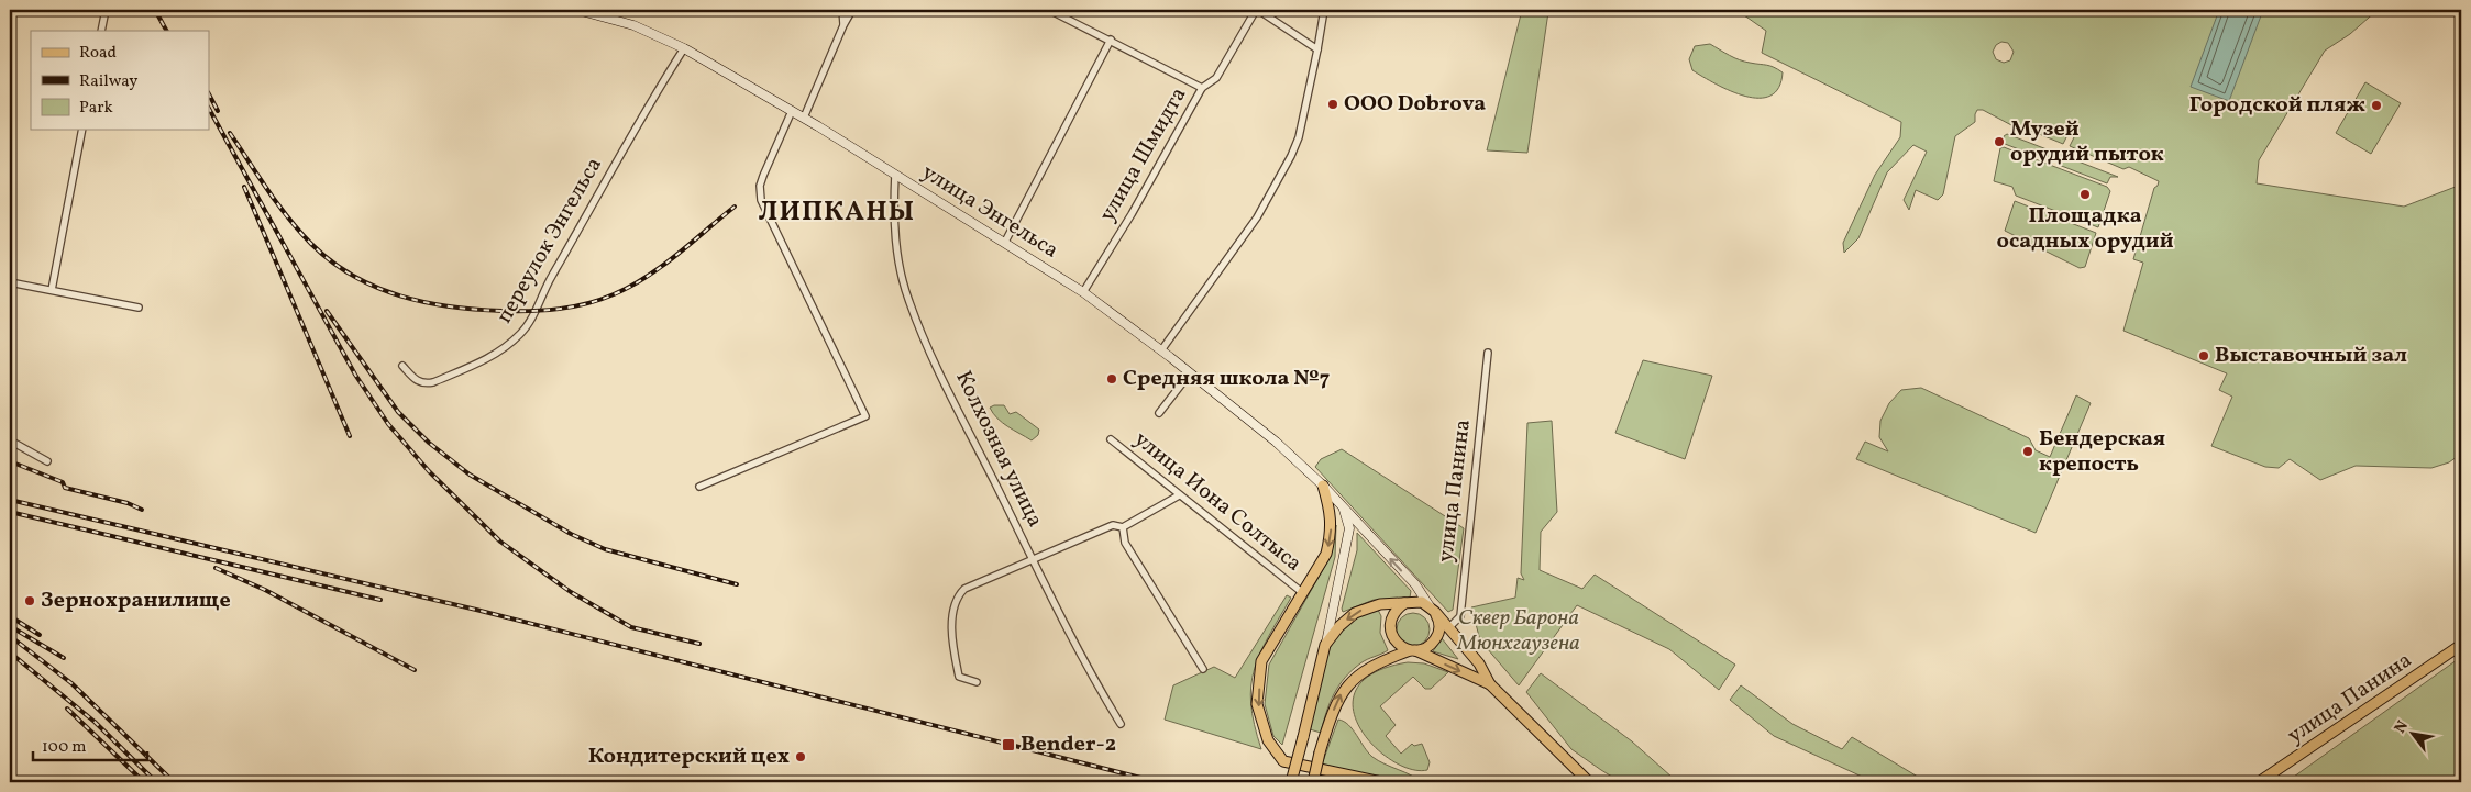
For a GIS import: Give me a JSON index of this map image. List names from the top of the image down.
{
  "streets": {
    "main road": ["улица Панина"],
    "street": [
      "улица Шмидта",
      "улица Энгельса",
      "переулок Энгельса",
      "Колхозная улица",
      "улица Иона Солтыса"
    ]
  },
  "crossings": [
    ["улица Шмидта", "улица Энгельса"],
    ["улица Энгельса", "переулок Энгельса"],
    ["улица Энгельса", "Колхозная улица"]
  ],
  "districts": ["ЛИПКАНЫ"],
  "parks": ["Сквер Барона Мюнхгаузена"],
  "places": {
    "other": [
      "OOO Dobrova",
      "Городской пляж",
      "Музей орудий пыток",
      "Площадка осадных орудий",
      "Выставочный зал",
      "Средняя школа №7",
      "Бендерская крепость",
      "Зернохранилище",
      "Кондитерский цех"
    ],
    "transit": ["Bender-2"]
  },
  "legend": ["Road", "Railway", "Park"],
  "scale_bar": "100 m",
  "north": "top left"
}
